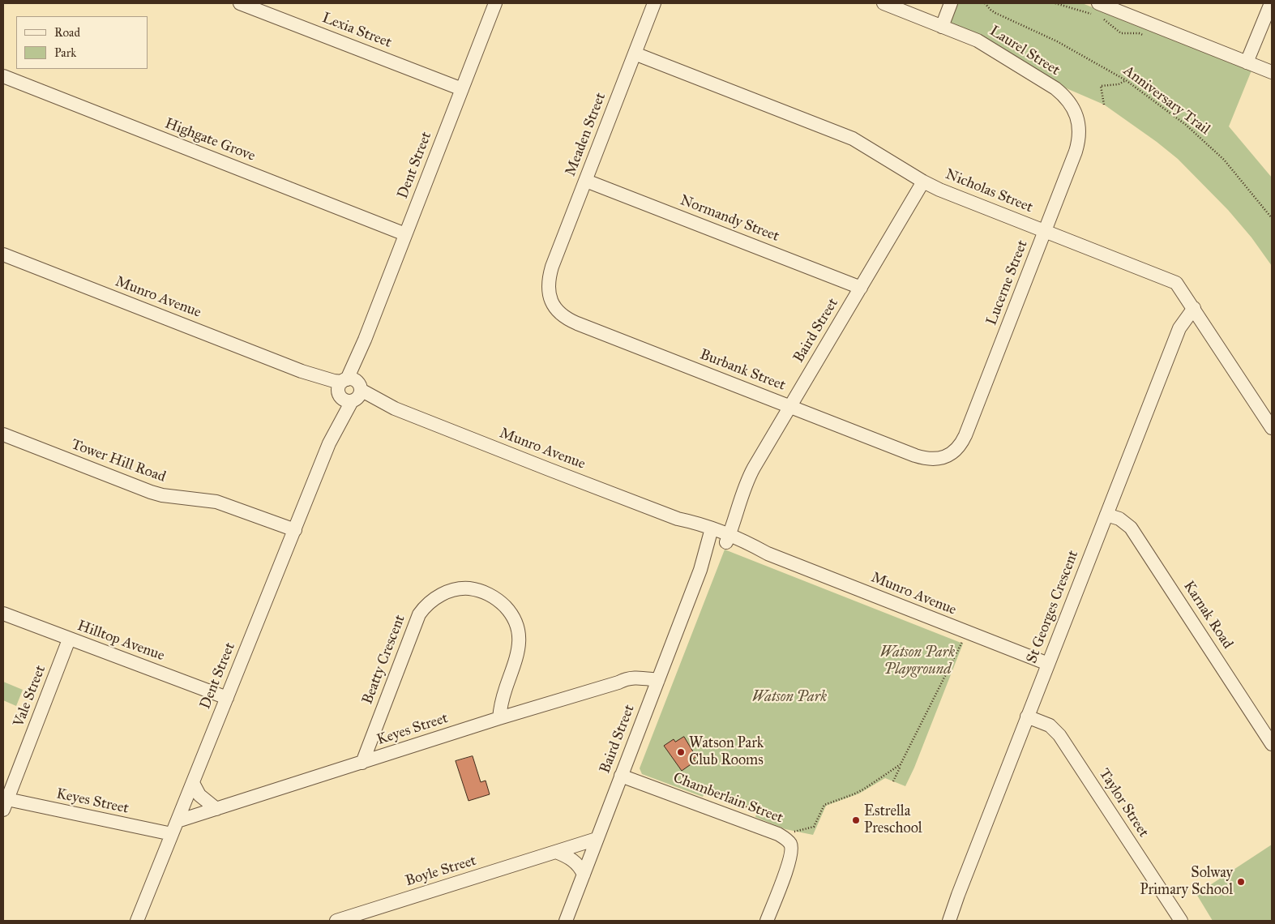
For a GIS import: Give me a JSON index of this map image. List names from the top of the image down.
{
  "streets": {
    "street": [
      "Lexia Street",
      "Laurel Street",
      "Meaden Street",
      "Highgate Grove",
      "Dent Street",
      "Nicholas Street",
      "Normandy Street",
      "Lucerne Street",
      "Munro Avenue",
      "Baird Street",
      "Burbank Street",
      "Tower Hill Road",
      "St Georges Crescent",
      "Karnak Road",
      "Hilltop Avenue",
      "Beatty Crescent",
      "Vale Street",
      "Keyes Street",
      "Chamberlain Street",
      "Taylor Street",
      "Boyle Street"
    ],
    "path": ["Anniversary Trail"]
  },
  "crossings": [
    ["Lexia Street", "Dent Street"],
    ["Laurel Street", "Lucerne Street"],
    ["Meaden Street", "Nicholas Street"],
    ["Meaden Street", "Normandy Street"],
    ["Meaden Street", "Burbank Street"],
    ["Highgate Grove", "Dent Street"],
    ["Dent Street", "Munro Avenue"],
    ["Dent Street", "Tower Hill Road"],
    ["Dent Street", "Hilltop Avenue"],
    ["Dent Street", "Keyes Street"],
    ["Nicholas Street", "Lucerne Street"],
    ["Nicholas Street", "Baird Street"],
    ["Nicholas Street", "St Georges Crescent"],
    ["Normandy Street", "Baird Street"],
    ["Lucerne Street", "Burbank Street"],
    ["Munro Avenue", "Baird Street"],
    ["Munro Avenue", "St Georges Crescent"],
    ["Baird Street", "Burbank Street"],
    ["Baird Street", "Keyes Street"],
    ["Baird Street", "Chamberlain Street"],
    ["Baird Street", "Boyle Street"],
    ["St Georges Crescent", "Karnak Road"],
    ["St Georges Crescent", "Taylor Street"],
    ["Hilltop Avenue", "Vale Street"],
    ["Beatty Crescent", "Keyes Street"],
    ["Vale Street", "Keyes Street"]
  ],
  "parks": ["Watson Park Playground", "Watson Park"],
  "places": ["Watson Park Club Rooms", "Estrella Preschool", "Solway Primary School"],
  "legend": ["Road", "Park"]
}
